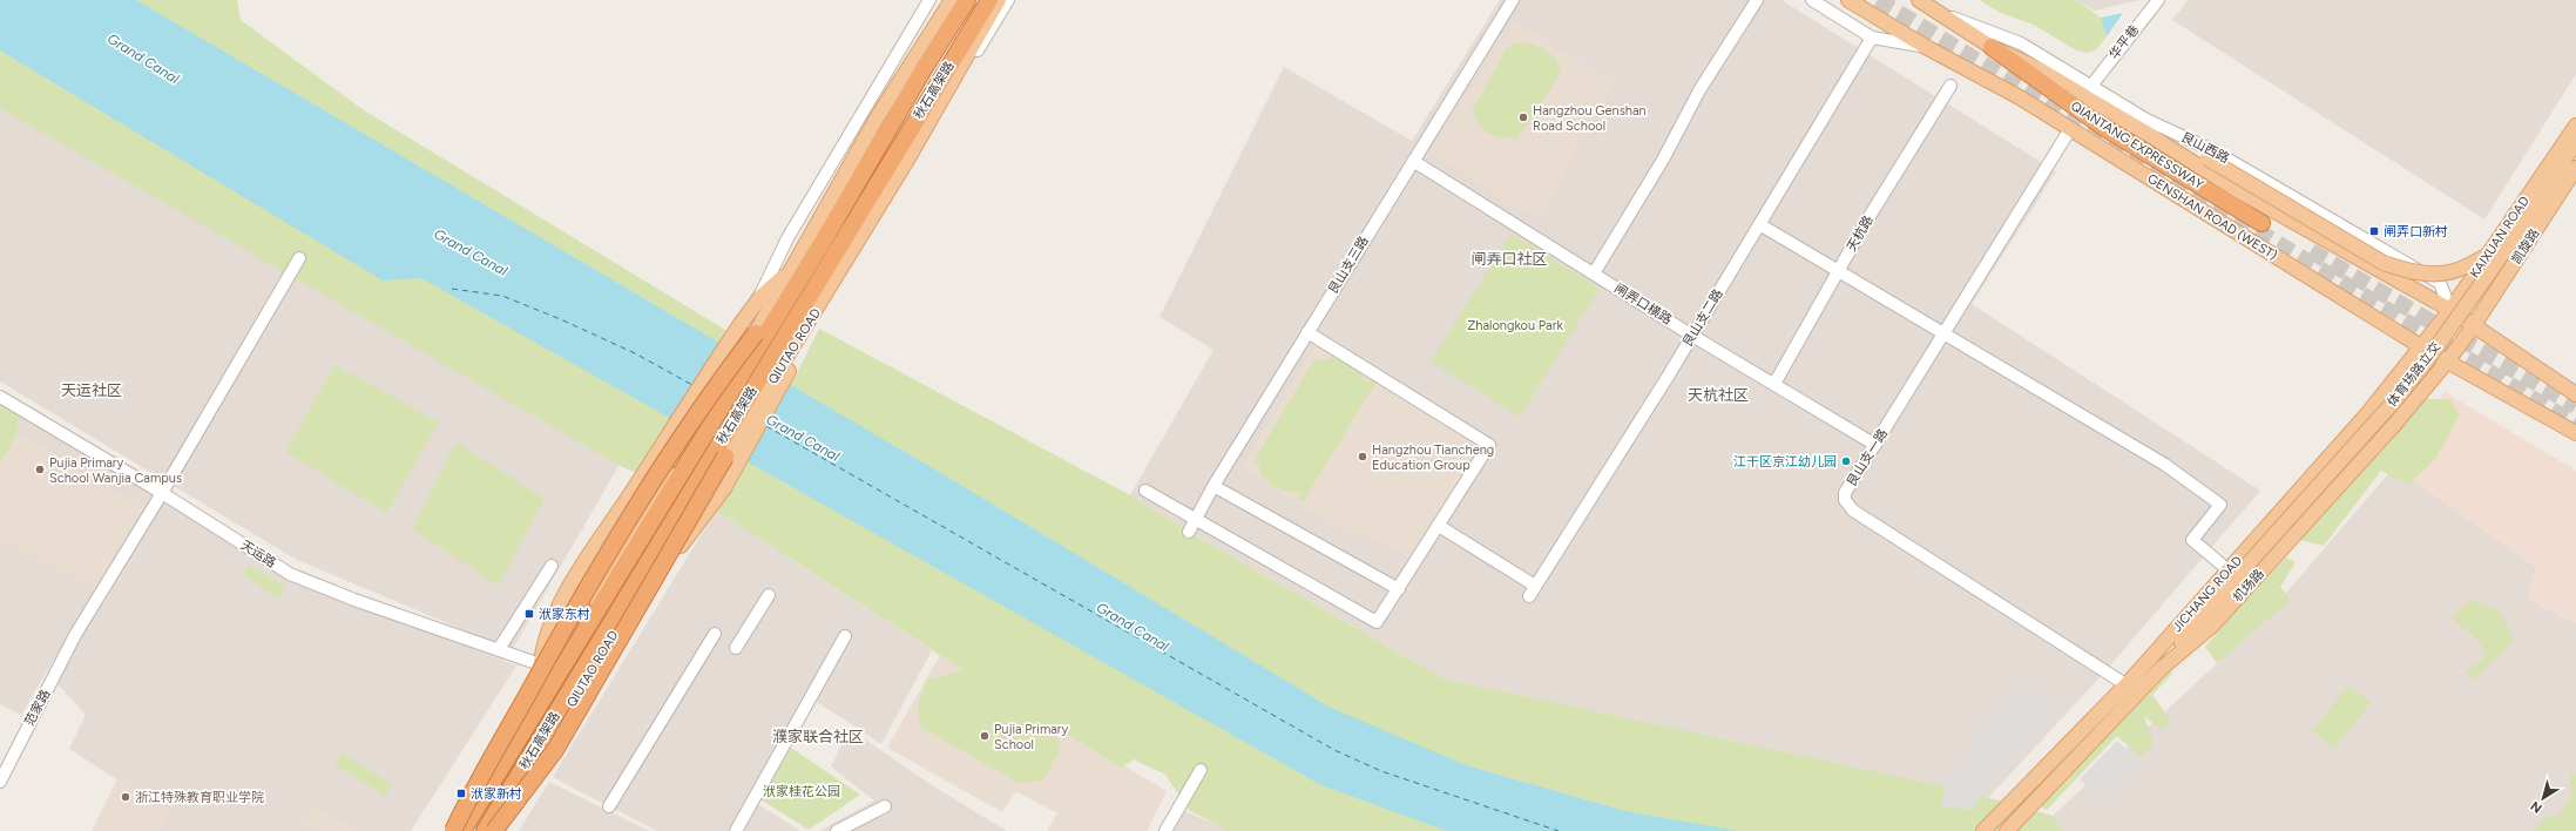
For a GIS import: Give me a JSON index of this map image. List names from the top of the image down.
{
  "streets": {
    "highway": ["秋石高架路", "QIANTANG EXPRESSWAY"],
    "main road": [
      "GENSHAN ROAD (WEST)",
      "KAIXUAN ROAD",
      "凯旋路",
      "QIUTAO ROAD",
      "体育场路立交",
      "机场路",
      "JICHANG ROAD"
    ],
    "street": [
      "华平巷",
      "艮山西路",
      "天杭路",
      "艮山支三路",
      "闸弄口横路",
      "艮山支二路",
      "艮山支一路",
      "天运路",
      "范家路"
    ]
  },
  "crossings": [
    ["华平巷", "艮山西路"],
    ["艮山西路", "KAIXUAN ROAD"],
    ["GENSHAN ROAD (WEST)", "KAIXUAN ROAD"],
    ["GENSHAN ROAD (WEST)", "艮山支一路"],
    ["GENSHAN ROAD (WEST)", "机场路"],
    ["GENSHAN ROAD (WEST)", "JICHANG ROAD"],
    ["天杭路", "闸弄口横路"],
    ["KAIXUAN ROAD", "JICHANG ROAD"],
    ["凯旋路", "机场路"],
    ["艮山支三路", "闸弄口横路"],
    ["闸弄口横路", "艮山支二路"],
    ["闸弄口横路", "艮山支一路"],
    ["体育场路立交", "艮山支一路"],
    ["体育场路立交", "机场路"],
    ["体育场路立交", "JICHANG ROAD"],
    ["艮山支一路", "JICHANG ROAD"],
    ["天运路", "范家路"]
  ],
  "districts": [
    "闸弄口社区",
    "天运社区",
    "天杭社区",
    "濮家联合社区"
  ],
  "water": ["Grand Canal"],
  "parks": ["Zhalongkou Park", "洑家桂花公园"],
  "places": {
    "other": [
      "Hangzhou Genshan Road School",
      "Hangzhou Tiancheng Education Group",
      "江干区京江幼儿园",
      "Pujia Primary School Wanjia Campus",
      "Pujia Primary School",
      "浙江特殊教育职业学院"
    ],
    "transit": ["闸弄口新村", "洑家东村", "洑家新村"]
  },
  "north": "bottom left"
}
